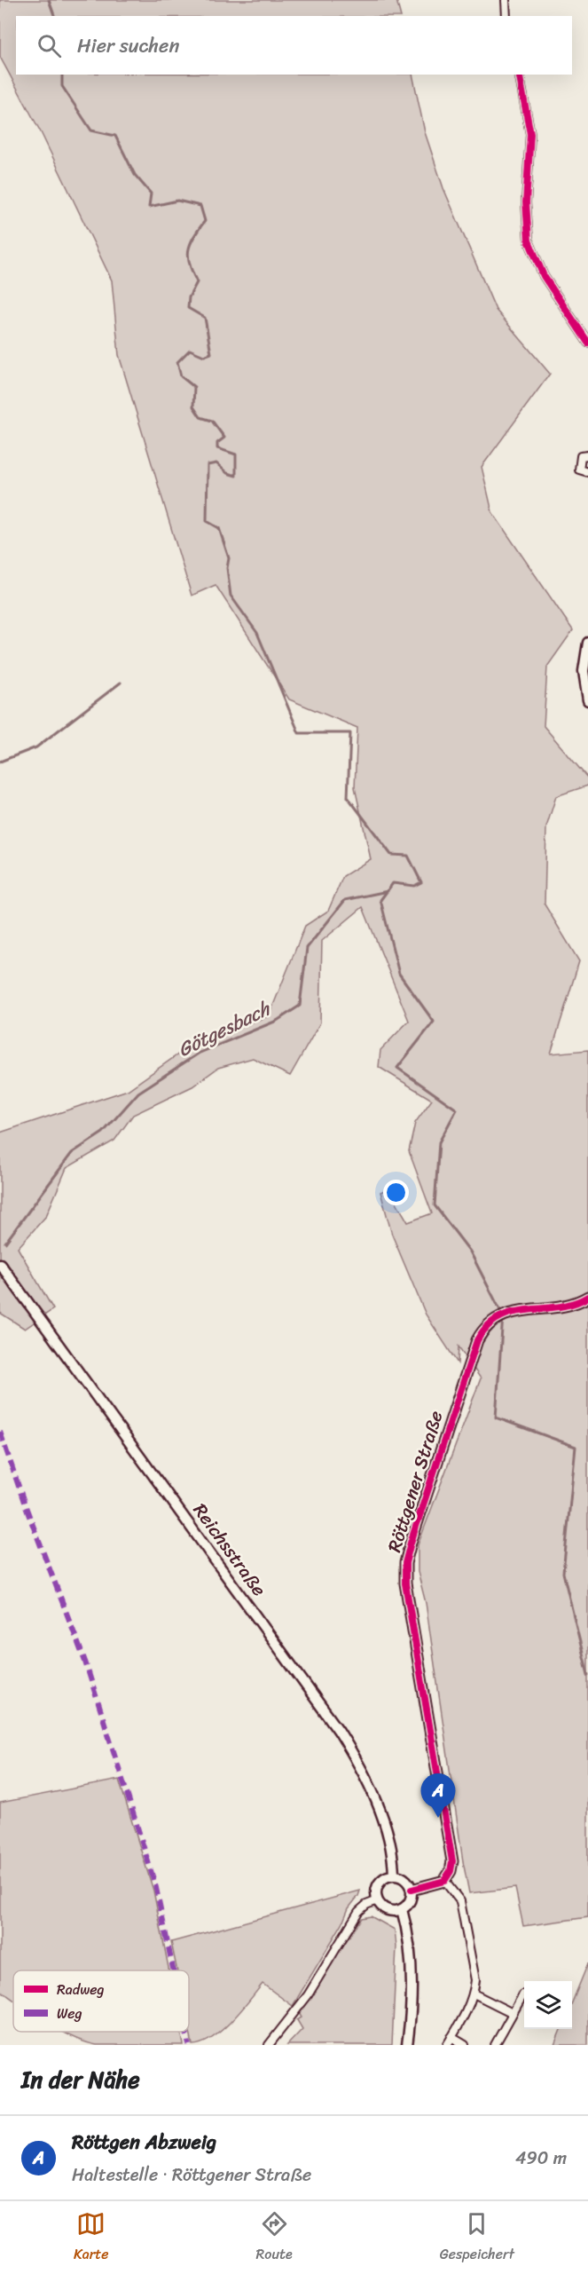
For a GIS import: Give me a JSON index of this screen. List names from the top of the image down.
{
  "streets": {
    "main road": ["Röttgener Straße", "Reichsstraße"]
  },
  "water": ["Götgesbach"],
  "legend": ["Radweg", "Weg"],
  "page": {
    "search": "Hier suchen",
    "pins": "A",
    "heading": "In der Nähe",
    "list": [
      {
        "mark": "A",
        "name": "Röttgen Abzweig",
        "note": "Haltestelle · Röttgener Straße",
        "value": "490 m"
      }
    ],
    "nav": ["Karte", "Route", "Gespeichert"]
  }
}
